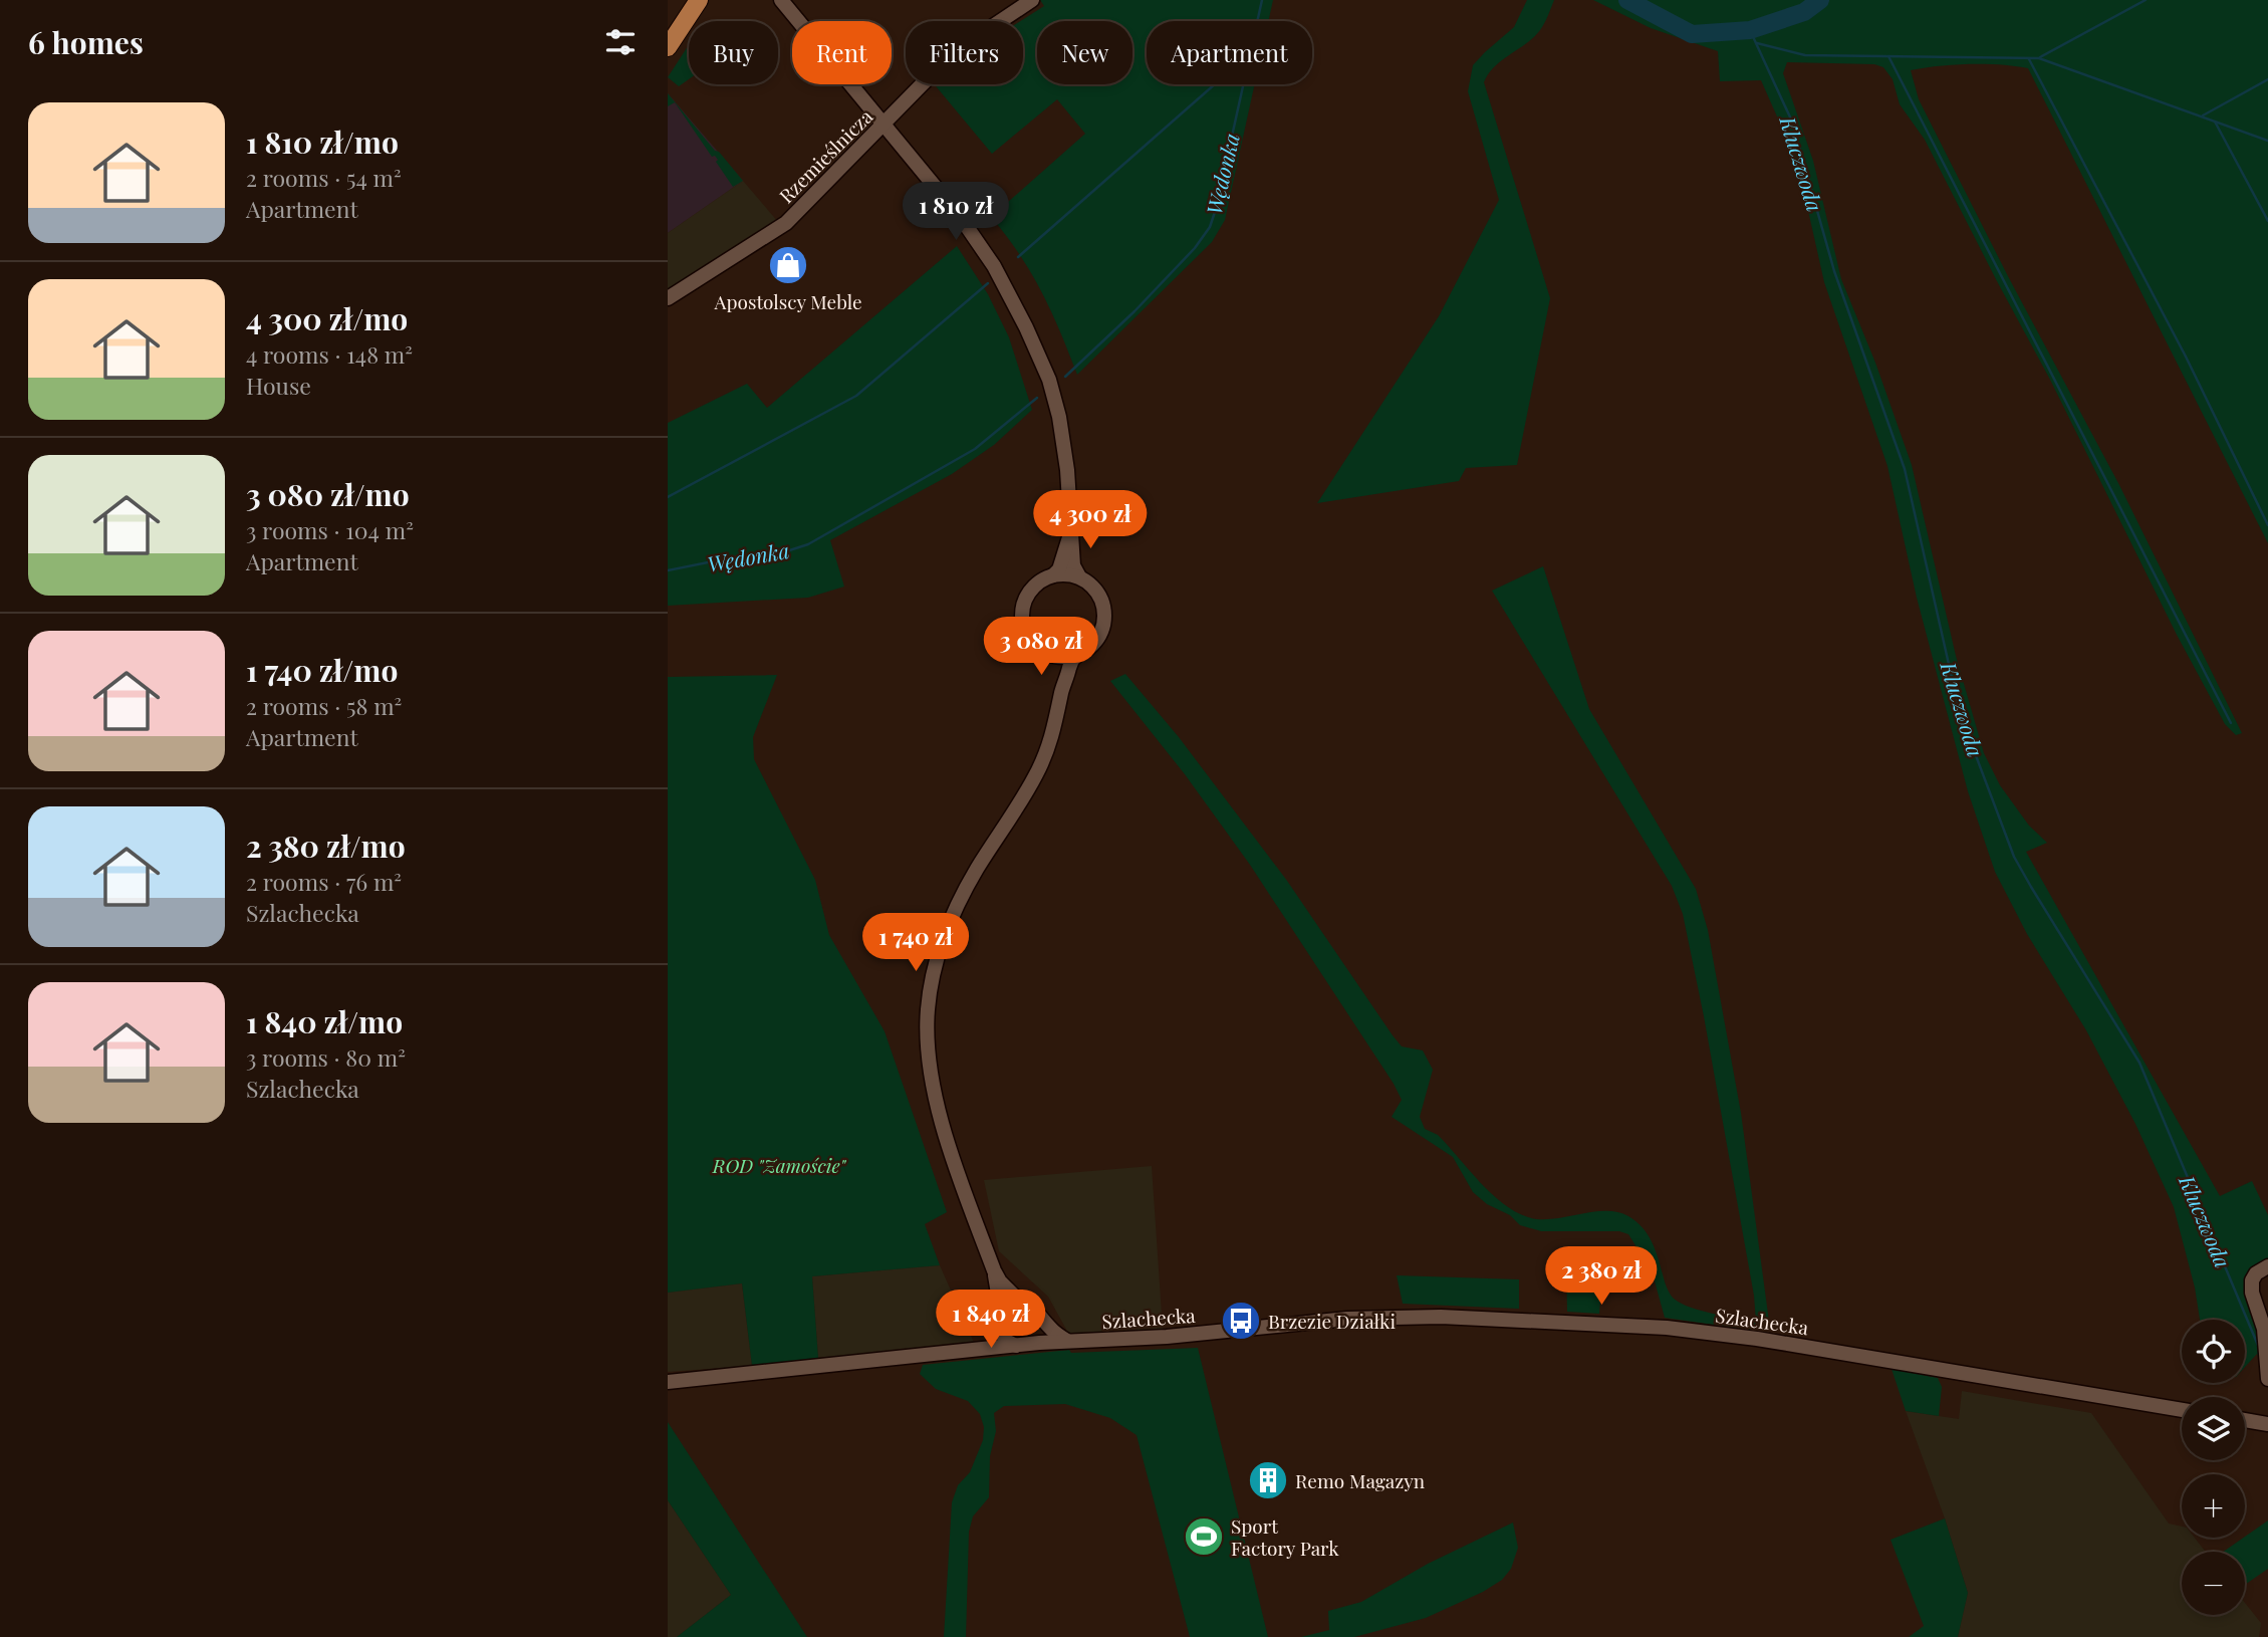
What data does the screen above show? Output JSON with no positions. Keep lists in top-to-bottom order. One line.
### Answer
{"streets":{"street":["Rzemieślnicza","Szlachecka"]},"water":["Kluczwoda","Wędonka"],"parks":["ROD \"Zamoście\""],"places":{"shop":["Apostolscy Meble"],"bus stop":["Brzezie Działki"],"building":["Remo Magazyn"],"sports":["Sport Factory Park"]},"page":{"heading":"6 homes","chip":["Buy","Rent","Filters","New","Apartment"],"list":[{"name":"1 810 zł/mo","note":"2 rooms · 54 m² · Apartment"},{"name":"4 300 zł/mo","note":"4 rooms · 148 m² · House"},{"name":"3 080 zł/mo","note":"3 rooms · 104 m² · Apartment"},{"name":"1 740 zł/mo","note":"2 rooms · 58 m² · Apartment"},{"name":"2 380 zł/mo","note":"2 rooms · 76 m² · Szlachecka"},{"name":"1 840 zł/mo","note":"3 rooms · 80 m² · Szlachecka"}],"price":["1 810 zł","4 300 zł","3 080 zł","1 740 zł","2 380 zł","1 840 zł"],"map_buttons":["+","−"]}}
